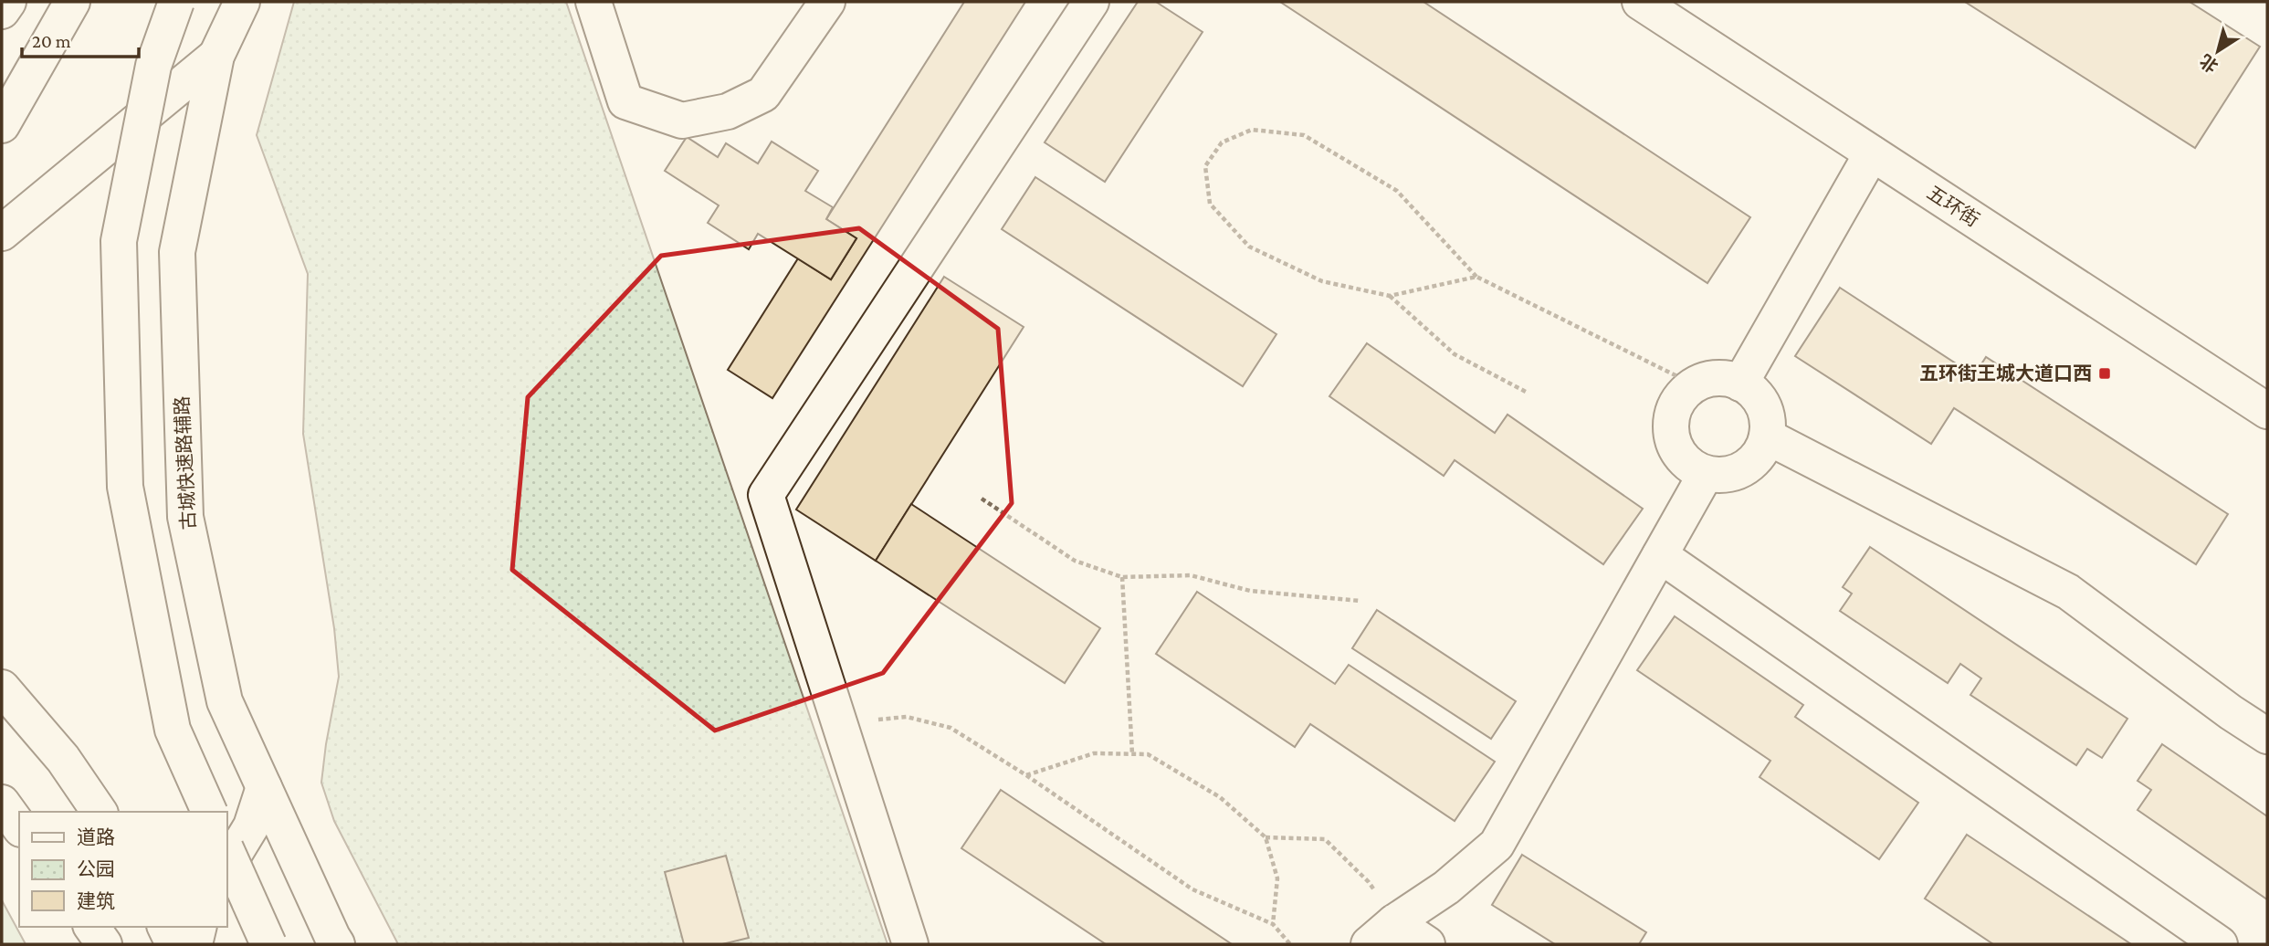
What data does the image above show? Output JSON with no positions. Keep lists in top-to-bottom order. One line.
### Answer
{"streets":{"main road":["五环街","古城快速路辅路"]},"places":{"transit":["五环街王城大道口西"]},"legend":["道路","公园","建筑"],"scale_bar":"20 m","north":"bottom left"}
